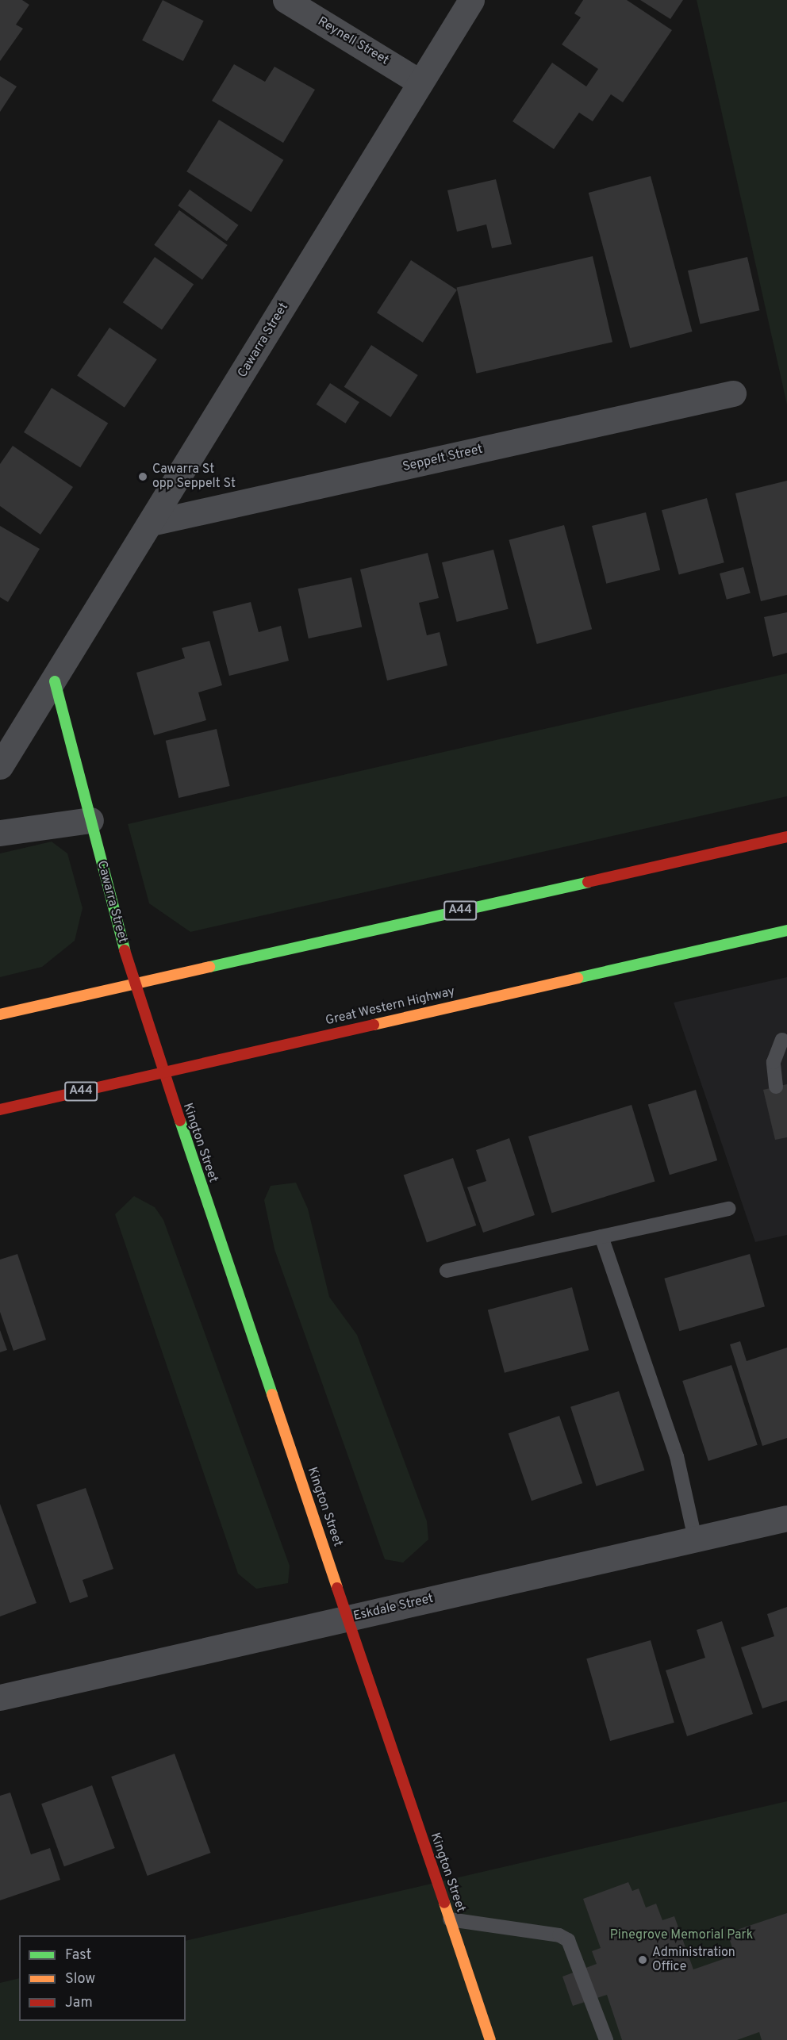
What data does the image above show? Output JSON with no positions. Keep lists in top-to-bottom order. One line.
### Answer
{"streets":{"main road":["Cawarra Street","A44","Great Western Highway","Kington Street"],"street":["Reynell Street","Seppelt Street","Eskdale Street"]},"crossings":[["Reynell Street","Cawarra Street"],["Cawarra Street","Seppelt Street"],["Cawarra Street","A44"],["Cawarra Street","Kington Street"],["A44","Kington Street"],["Great Western Highway","Kington Street"],["Kington Street","Eskdale Street"]],"parks":["Pinegrove Memorial Park"],"places":["Cawarra St opp Seppelt St","Administration Office"],"legend":["Fast","Slow","Jam"]}
